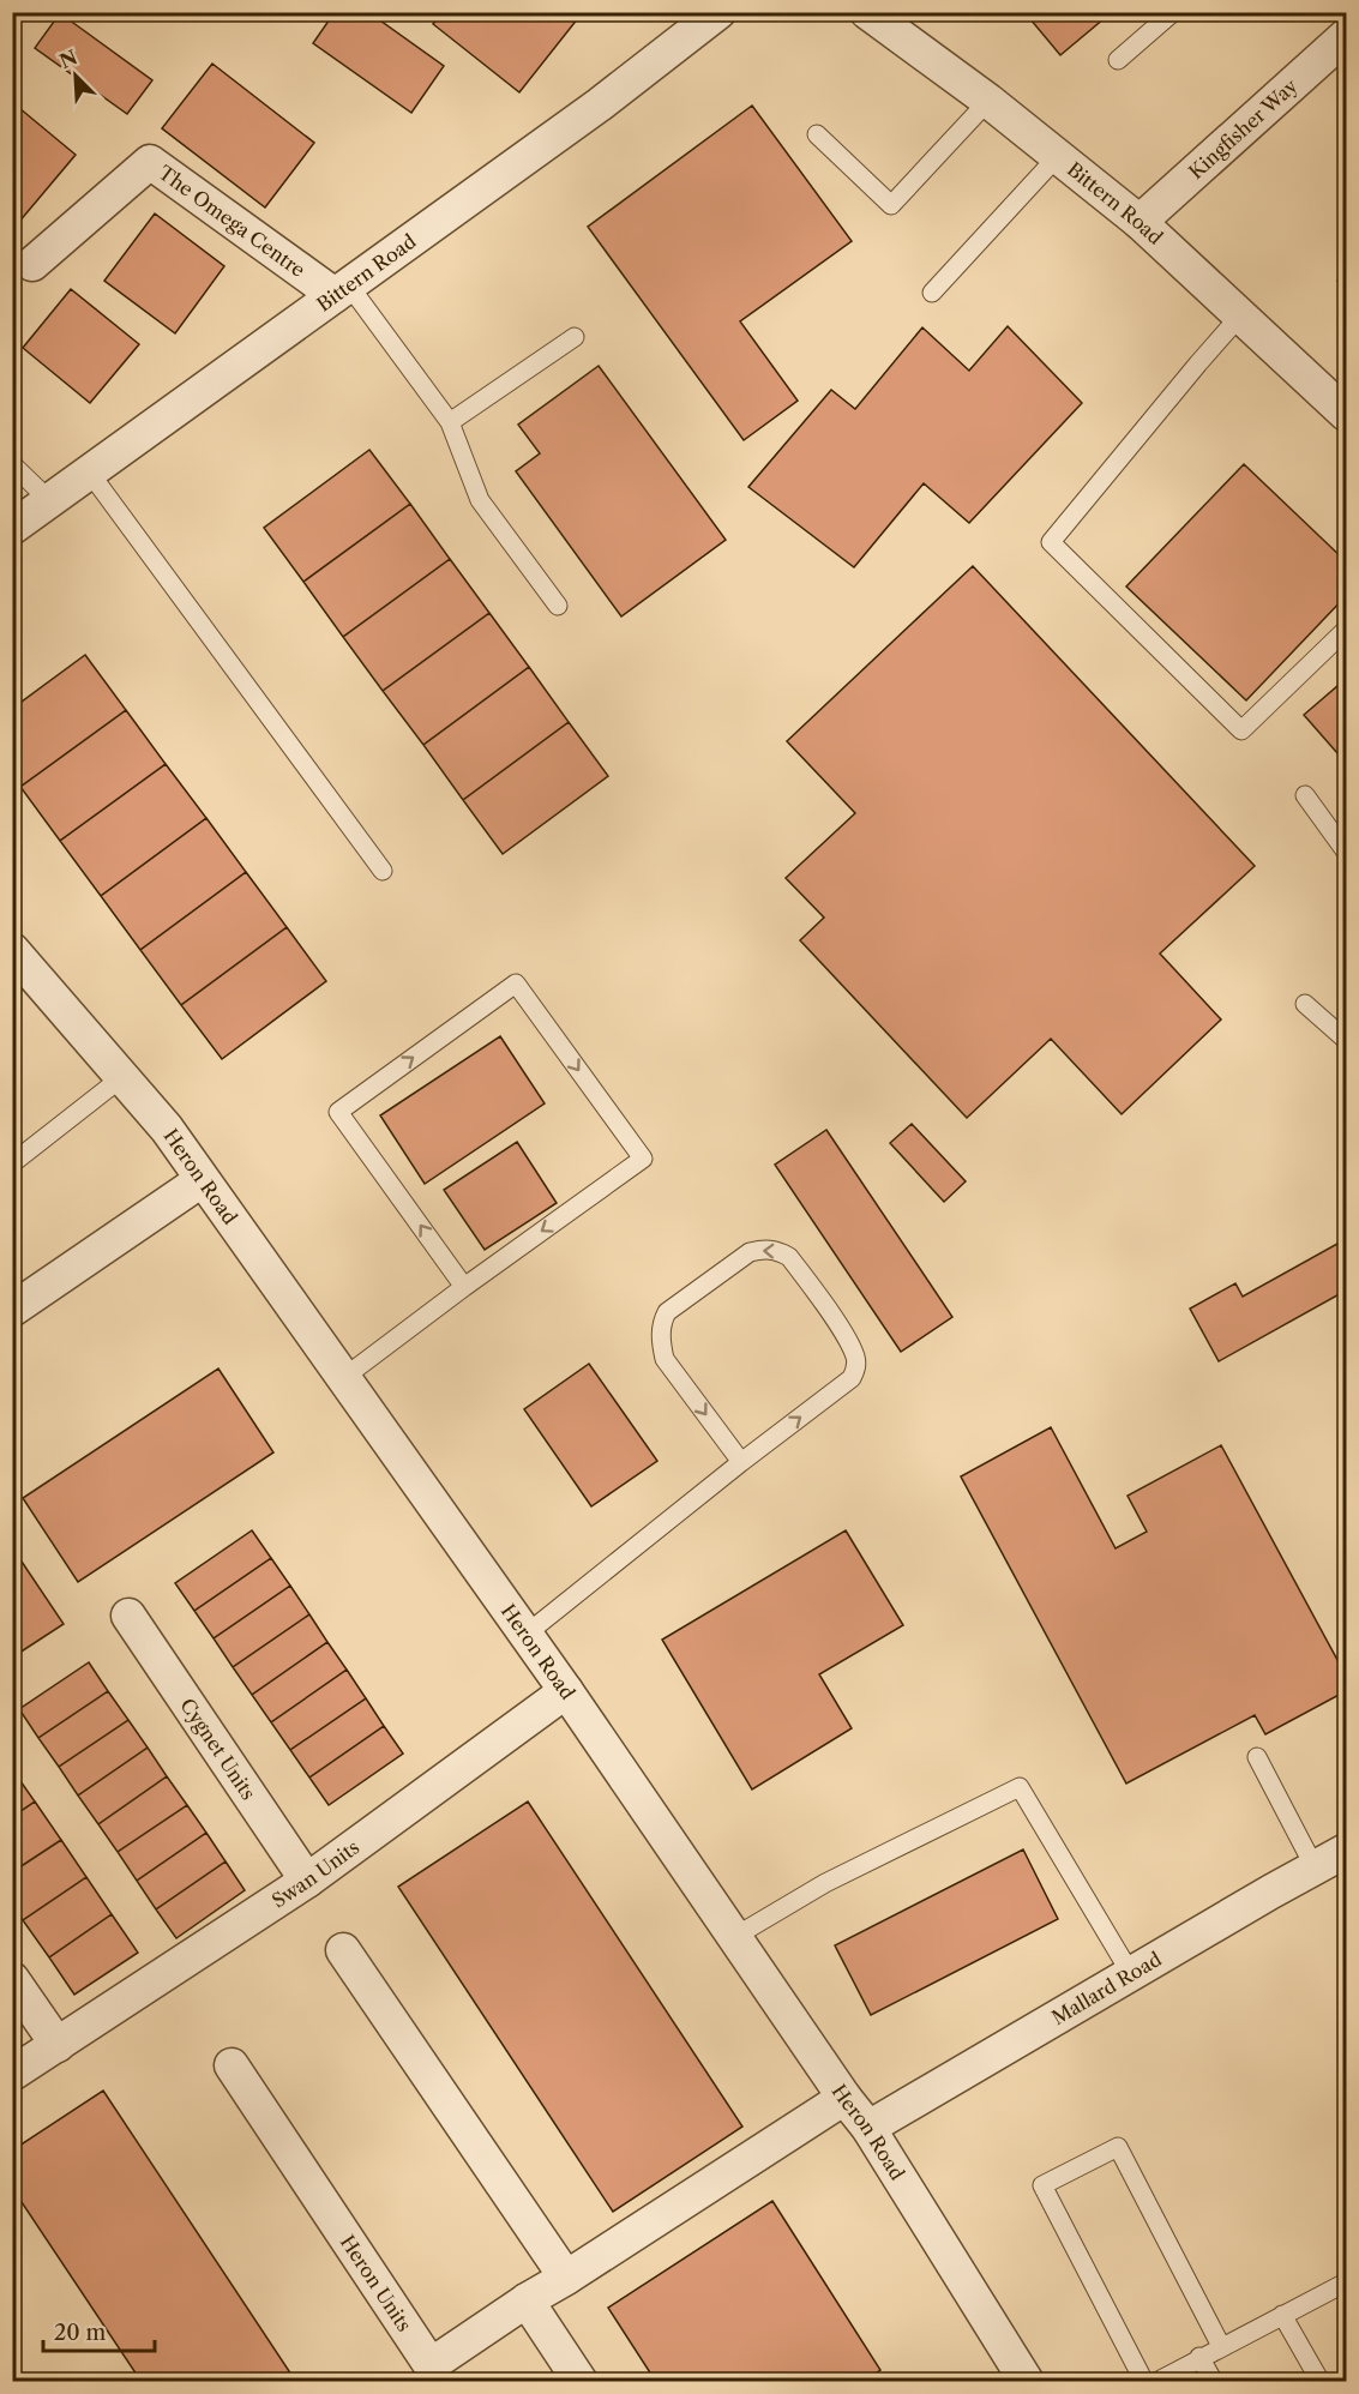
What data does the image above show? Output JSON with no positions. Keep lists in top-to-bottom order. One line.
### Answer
{"streets":{"street":["Kingfisher Way","Bittern Road","The Omega Centre","Heron Road","Cygnet Units","Swan Units","Mallard Road","Heron Units"]},"crossings":[["Kingfisher Way","Bittern Road"],["Bittern Road","The Omega Centre"],["Heron Road","Swan Units"],["Heron Road","Mallard Road"],["Heron Road","Heron Units"],["Cygnet Units","Swan Units"]],"scale_bar":"20 m","north":"top left"}
